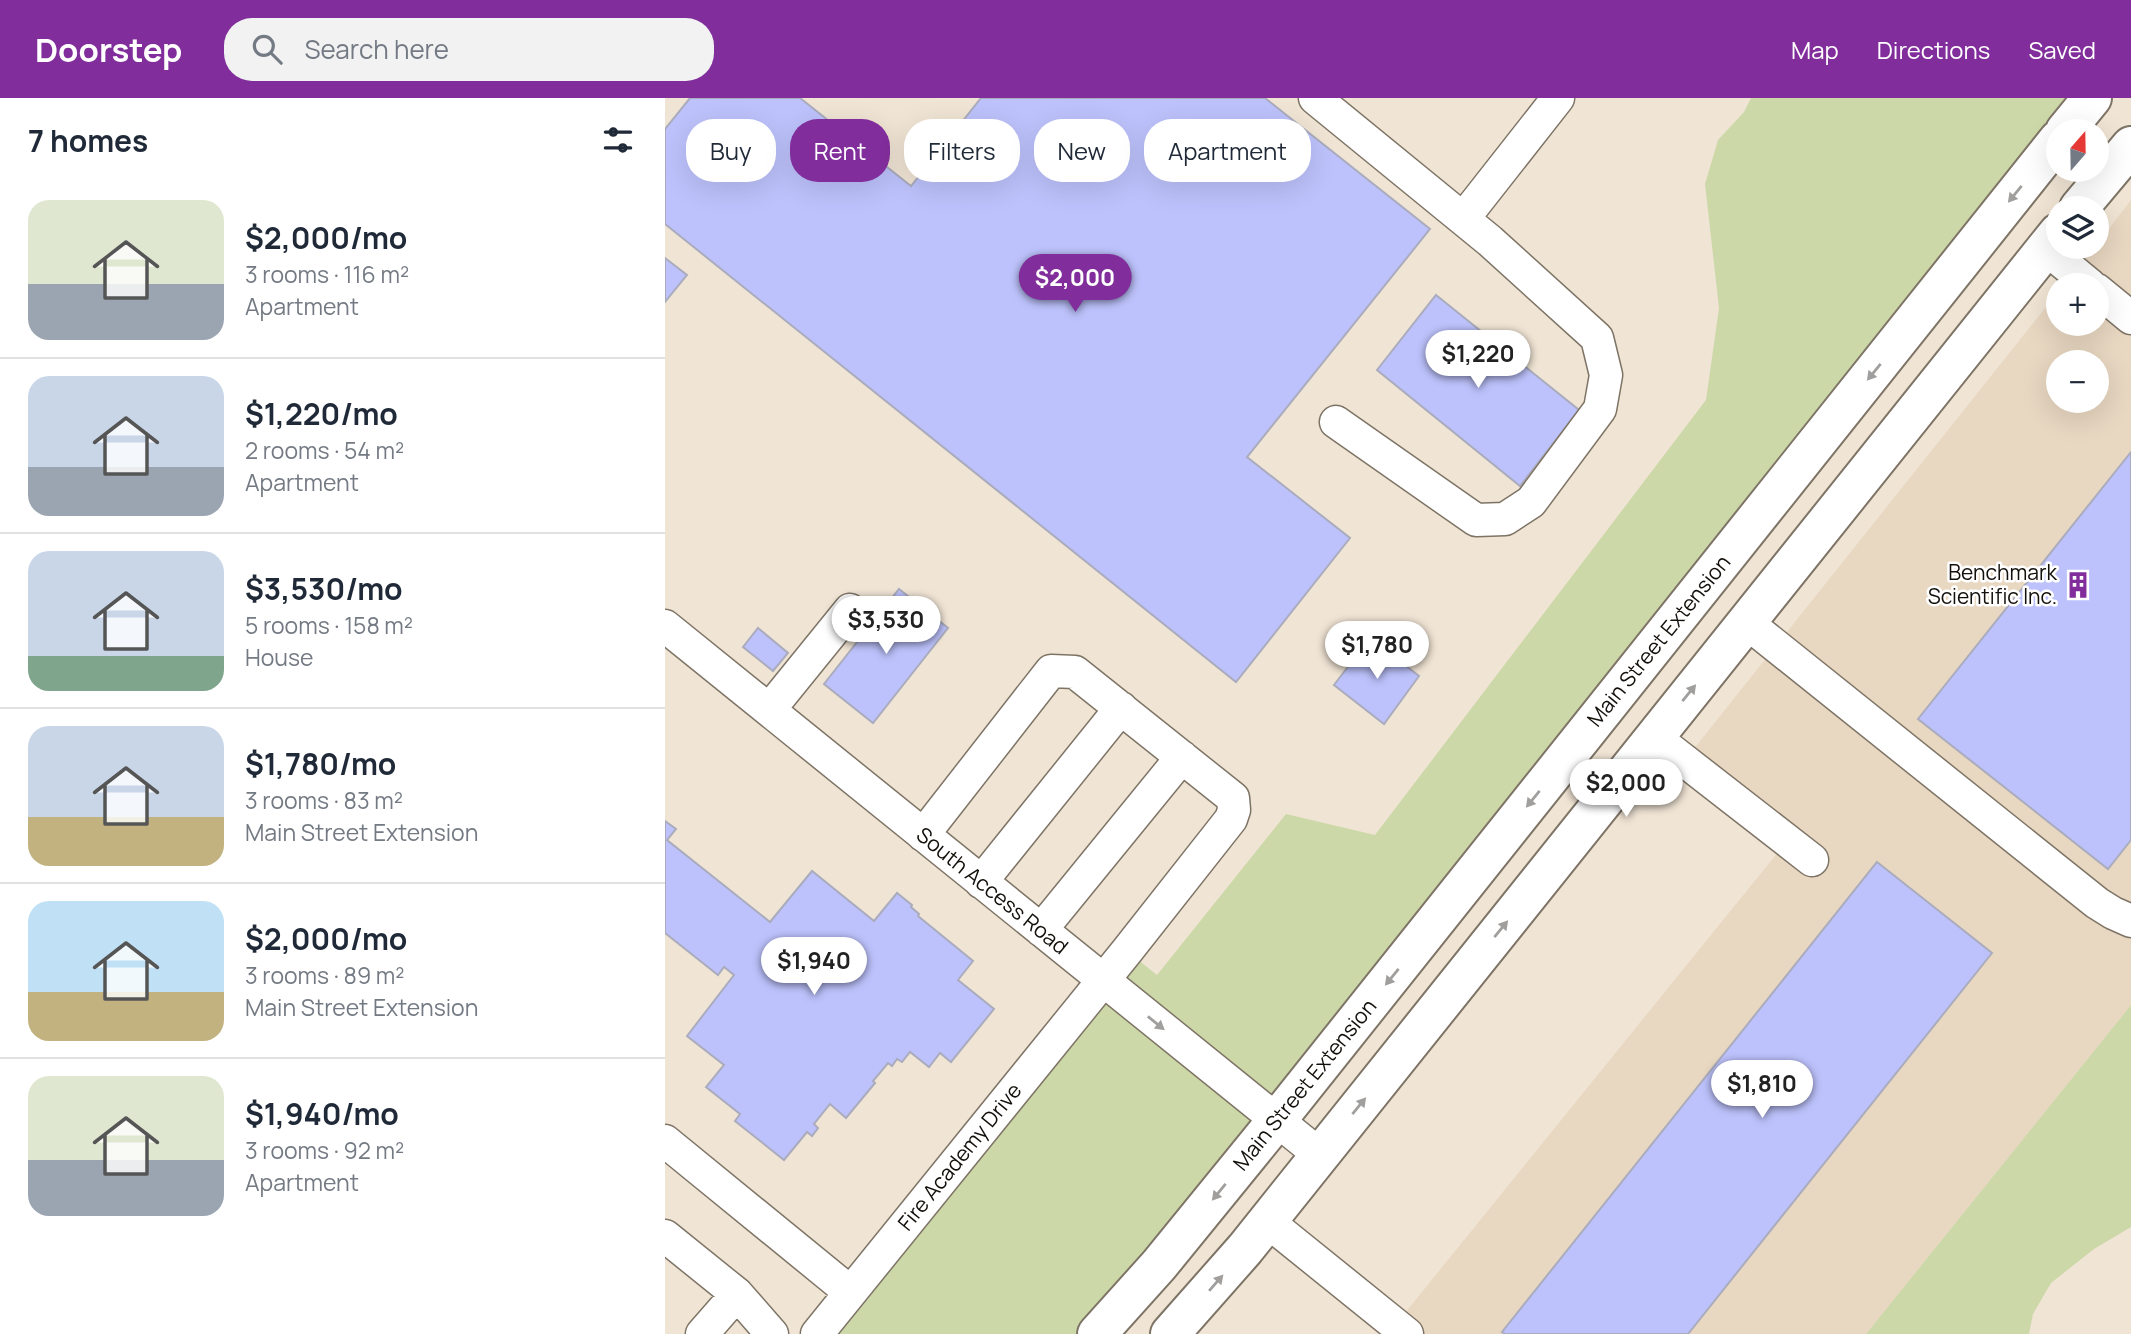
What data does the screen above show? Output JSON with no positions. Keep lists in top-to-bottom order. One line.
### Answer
{"streets":{"main road":["Main Street Extension"],"lane":["South Access Road","Fire Academy Drive"]},"crossings":[["Main Street Extension","South Access Road"],["South Access Road","Fire Academy Drive"]],"places":{"building":["Benchmark Scientific Inc."]},"north":"top","page":{"header":"Doorstep","search":"Search here","nav":["Map","Directions","Saved"],"heading":"7 homes","map_buttons":["+","−"],"chip":["Buy","Rent","Filters","New","Apartment"],"list":[{"name":"$2,000/mo","note":"3 rooms · 116 m² · Apartment"},{"name":"$1,220/mo","note":"2 rooms · 54 m² · Apartment"},{"name":"$3,530/mo","note":"5 rooms · 158 m² · House"},{"name":"$1,780/mo","note":"3 rooms · 83 m² · Main Street Extension"},{"name":"$2,000/mo","note":"3 rooms · 89 m² · Main Street Extension"},{"name":"$1,940/mo","note":"3 rooms · 92 m² · Apartment"}],"price":["$2,000","$1,220","$3,530","$1,780","$2,000","$1,940","$1,810"]}}
